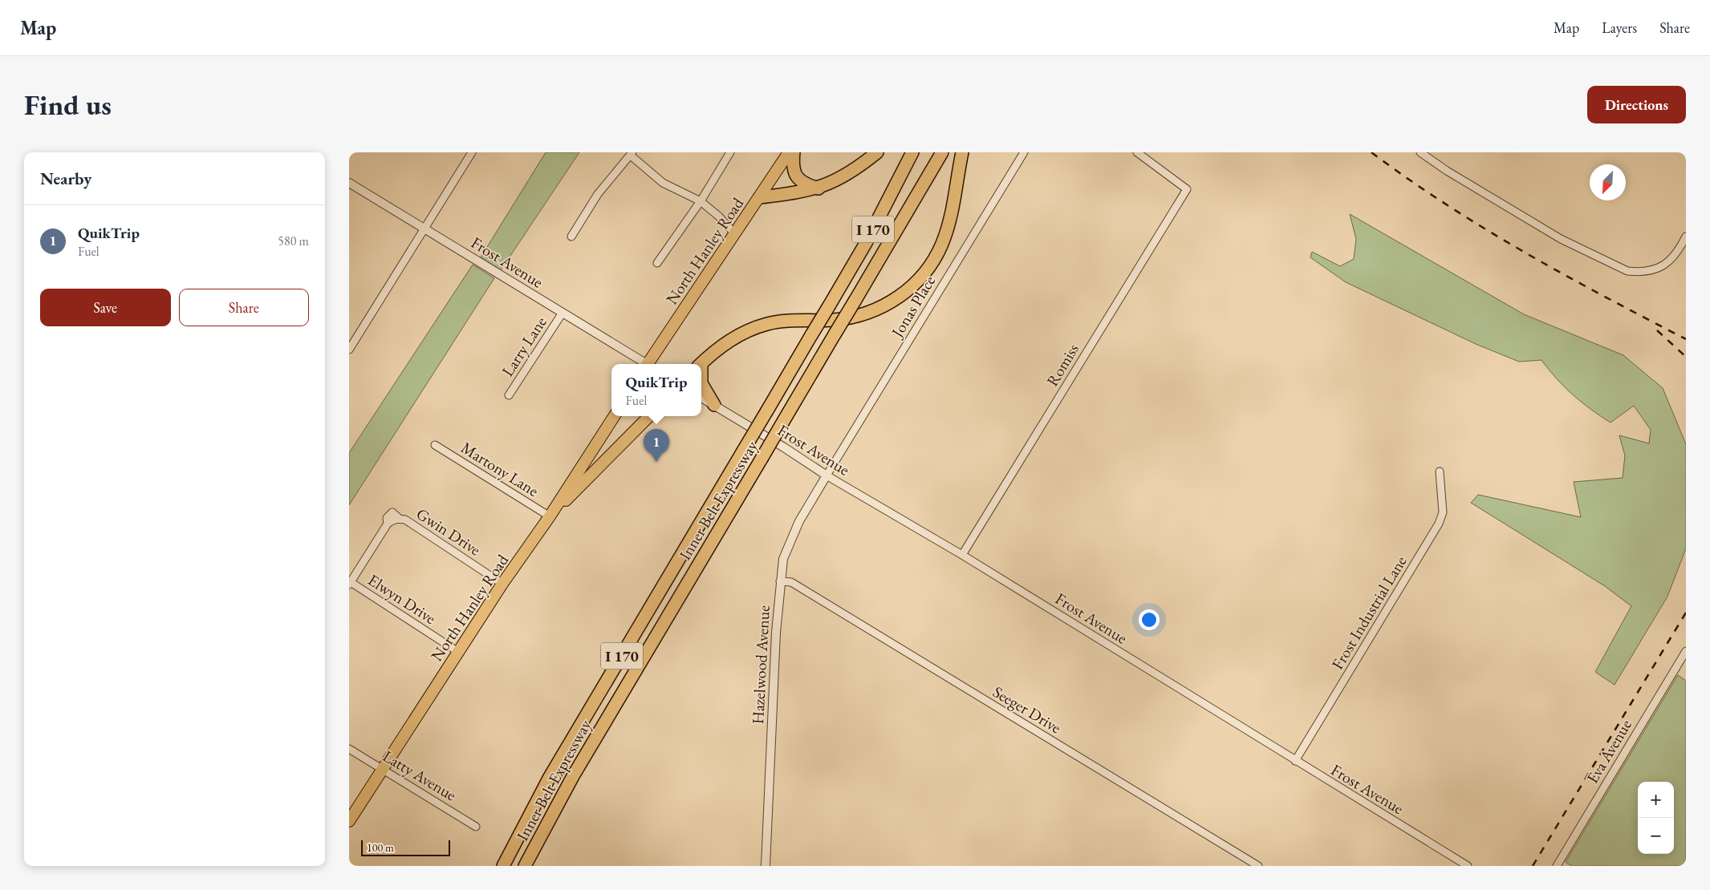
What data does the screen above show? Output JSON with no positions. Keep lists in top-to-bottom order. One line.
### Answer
{"streets":{"highway":["I 170","Inner Belt Expressway"],"main road":["North Hanley Road"],"street":["Frost Avenue","Jonas Place","Larry Lane","Romiss","Martony Lane","Gwin Drive","Elwyn Drive","Frost Industrial Lane","Hazelwood Avenue","Seeger Drive","Eva Avenue","Latty Avenue"]},"crossings":[["North Hanley Road","Martony Lane"],["North Hanley Road","Gwin Drive"],["North Hanley Road","Elwyn Drive"],["North Hanley Road","Latty Avenue"],["Frost Avenue","Jonas Place"],["Frost Avenue","Larry Lane"],["Frost Avenue","Romiss"],["Frost Avenue","Frost Industrial Lane"],["Frost Avenue","Hazelwood Avenue"],["Jonas Place","Hazelwood Avenue"],["Gwin Drive","Elwyn Drive"],["Hazelwood Avenue","Seeger Drive"]],"scale_bar":"100 m","north":"bottom left","page":{"header":"Map","nav":["Map","Layers","Share"],"buttons":["Directions",["Save","Share"]],"title":"Find us","heading":"Nearby","list":[{"mark":"1","name":"QuikTrip","note":"Fuel","value":"580 m"}],"popup":["QuikTrip","Fuel"],"pins":"1","map_buttons":["+","−"],"scale":"100 m"}}
